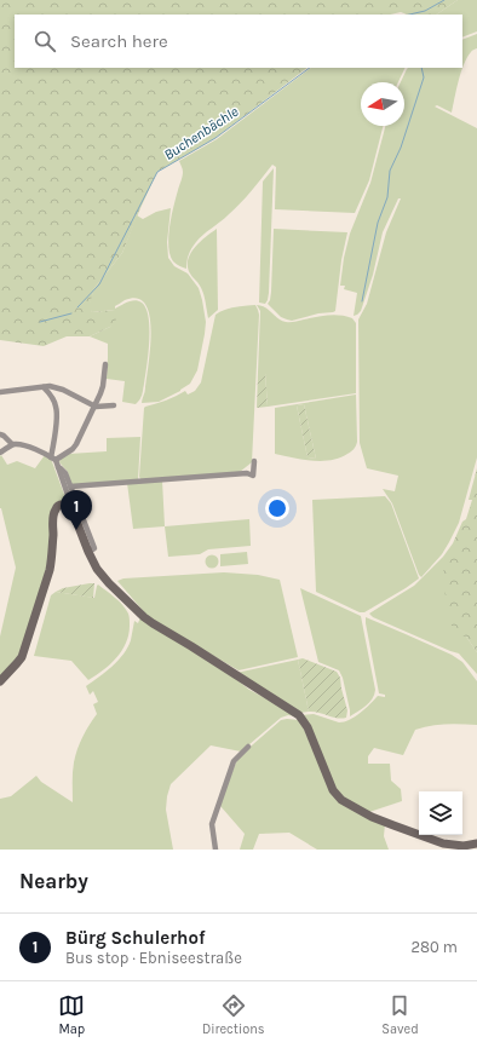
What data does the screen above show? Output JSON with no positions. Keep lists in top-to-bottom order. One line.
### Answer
{"water":["Buchenbächle"],"north":"left","page":{"search":"Search here","pins":"1","heading":"Nearby","list":[{"mark":"1","name":"Bürg Schulerhof","note":"Bus stop · Ebniseestraße","value":"280 m"}],"nav":["Map","Directions","Saved"]}}
